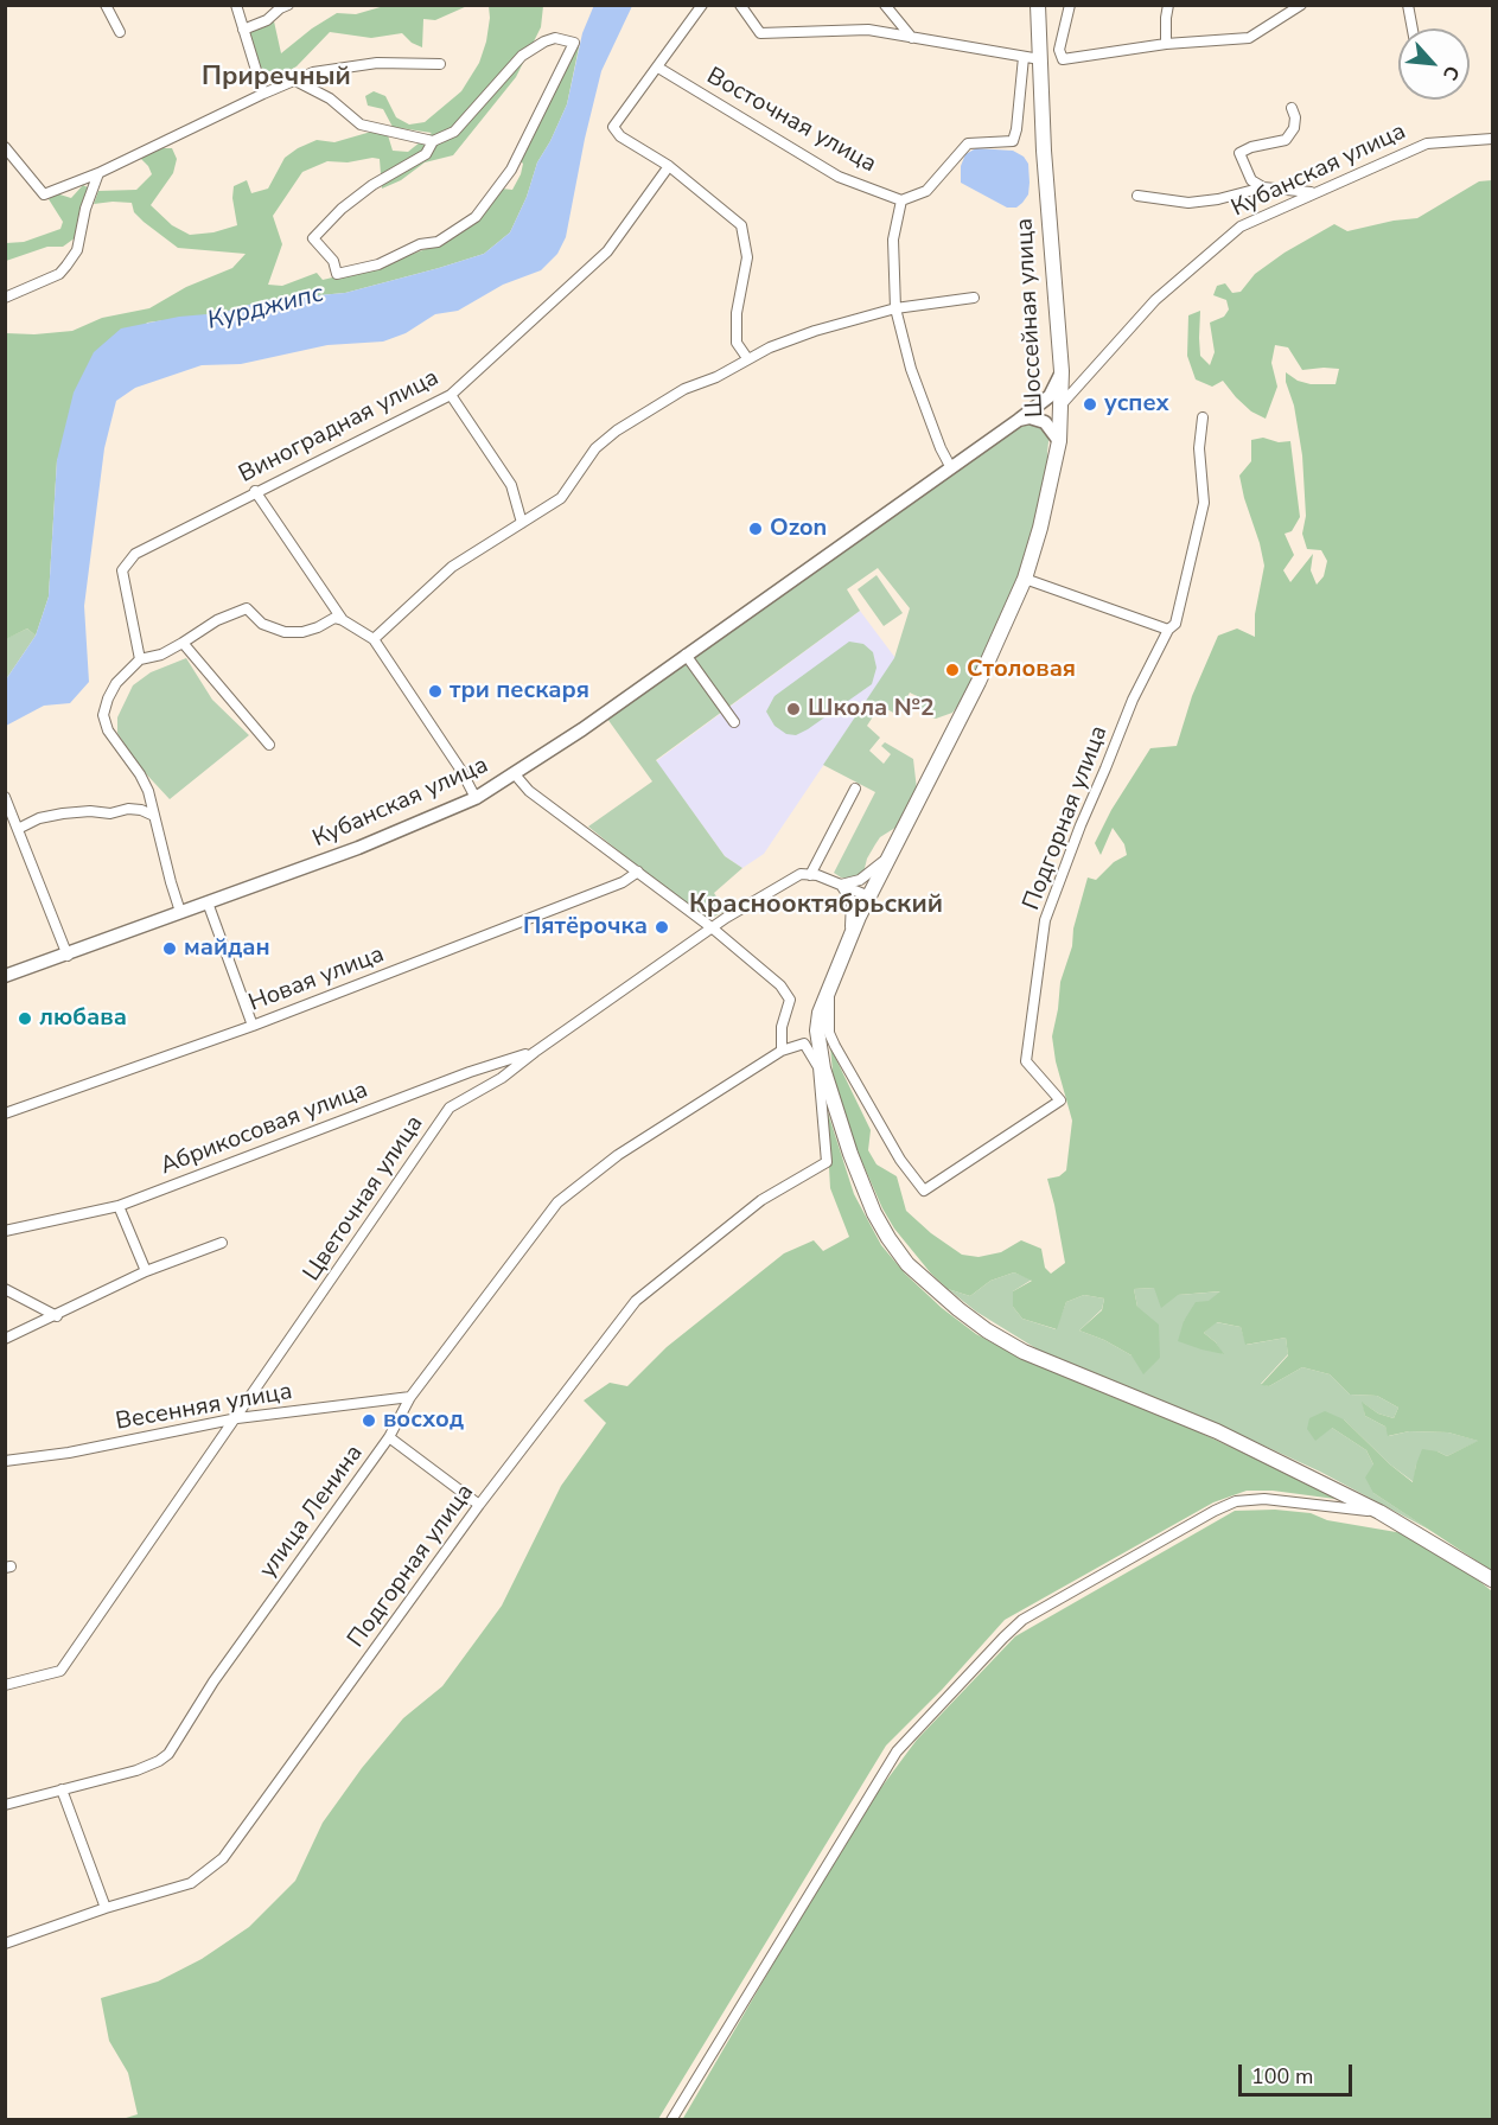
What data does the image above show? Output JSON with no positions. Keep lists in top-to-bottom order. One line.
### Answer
{"streets":{"main road":["Кубанская улица","Шоссейная улица"],"street":["Восточная улица","Виноградная улица","Подгорная улица","Новая улица","Абрикосовая улица","Цветочная улица","Весенняя улица","улица Ленина"]},"crossings":[["Кубанская улица","Шоссейная улица"],["Шоссейная улица","Подгорная улица"],["Подгорная улица","улица Ленина"],["Абрикосовая улица","Цветочная улица"],["Цветочная улица","Весенняя улица"],["Весенняя улица","улица Ленина"]],"districts":["Приречный","Краснооктябрьский"],"water":["Курджипс"],"places":["успех","Ozon","Столовая","три пескаря","Школа №2","Пятёрочка","майдан","любава","восход"],"scale_bar":"100 m","north":"bottom right"}
